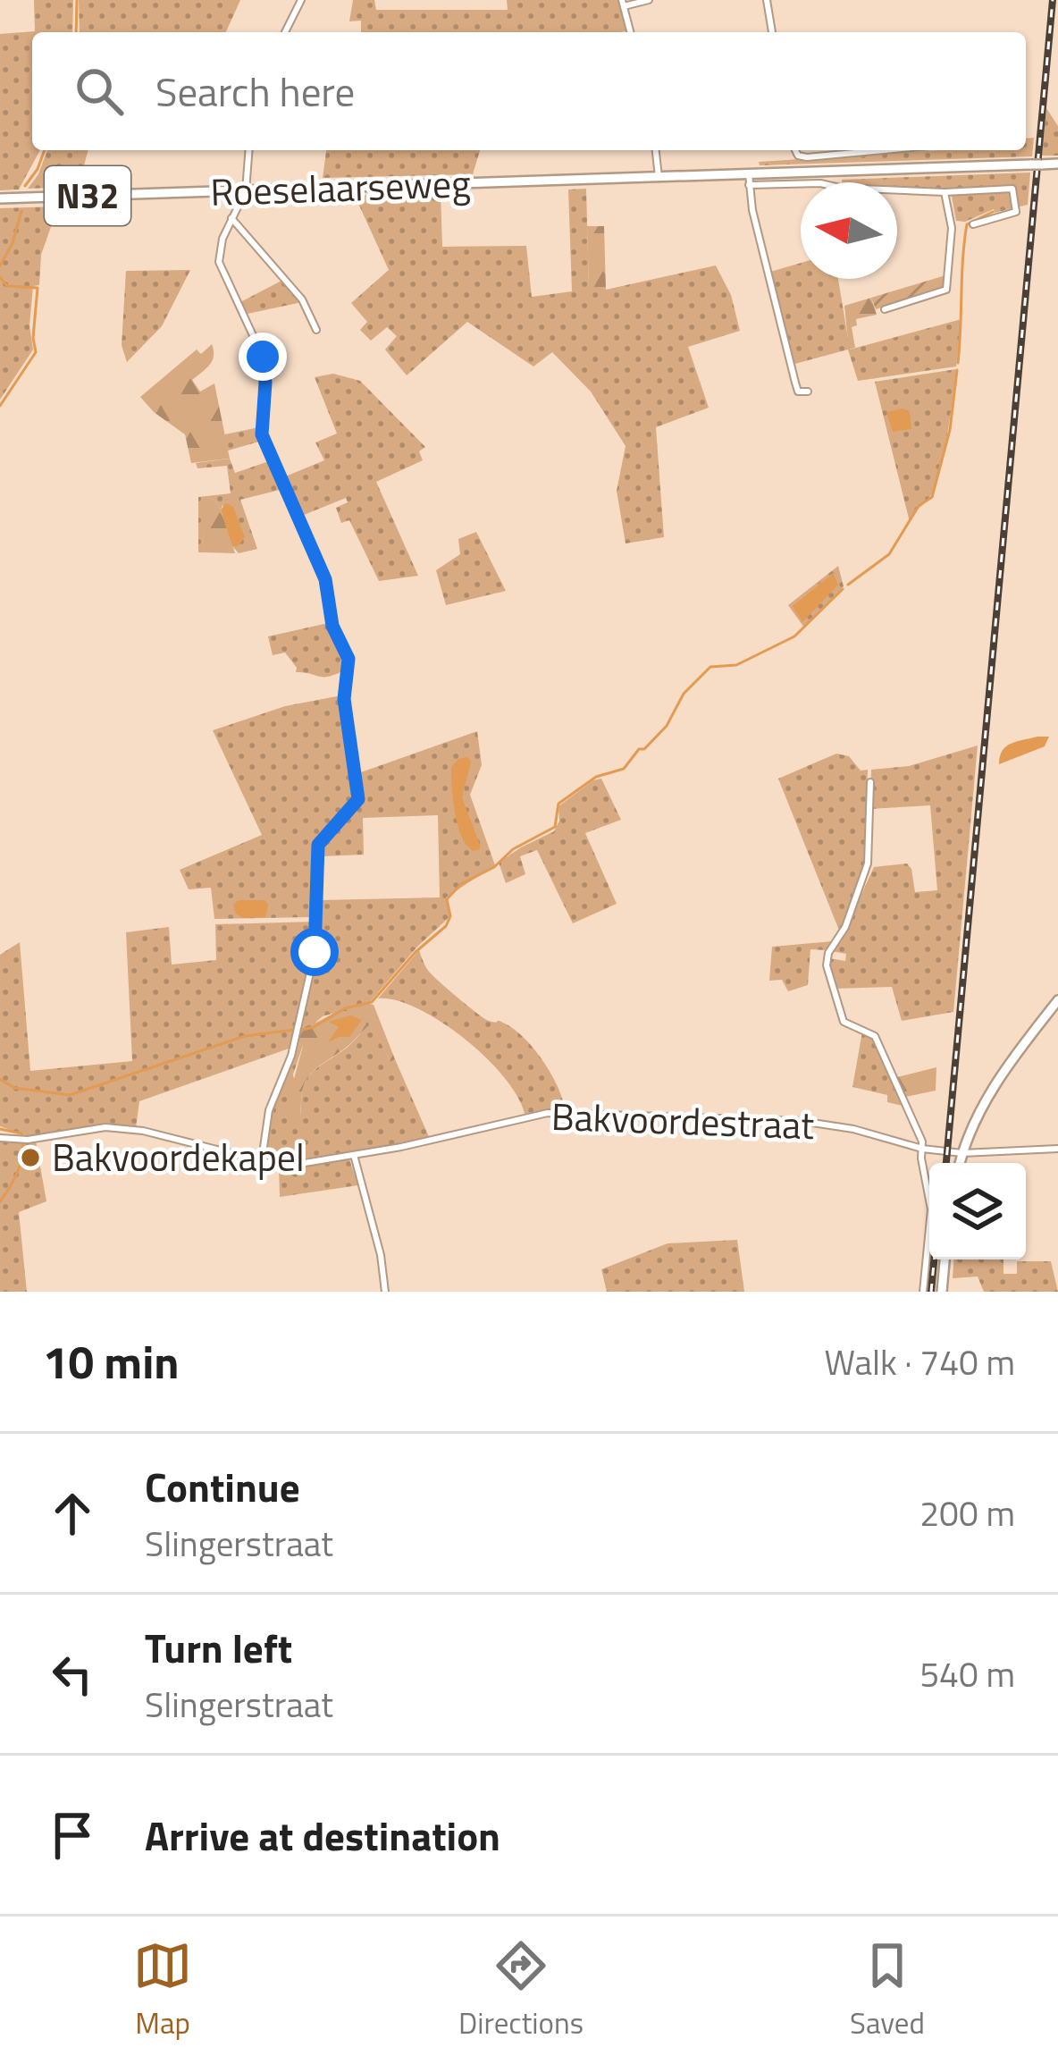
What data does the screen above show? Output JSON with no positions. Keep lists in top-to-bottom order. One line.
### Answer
{"streets":{"main road":["Roeselaarseweg","N32"],"street":["Bakvoordestraat"]},"crossings":[["Roeselaarseweg","N32"]],"places":["Bakvoordekapel"],"north":"left","page":{"search":"Search here","heading":["10 min","Walk · 740 m"],"list":[["Continue","Slingerstraat","200 m"],["Turn left","Slingerstraat","540 m"],"Arrive at destination"],"nav":["Map","Directions","Saved"]}}
